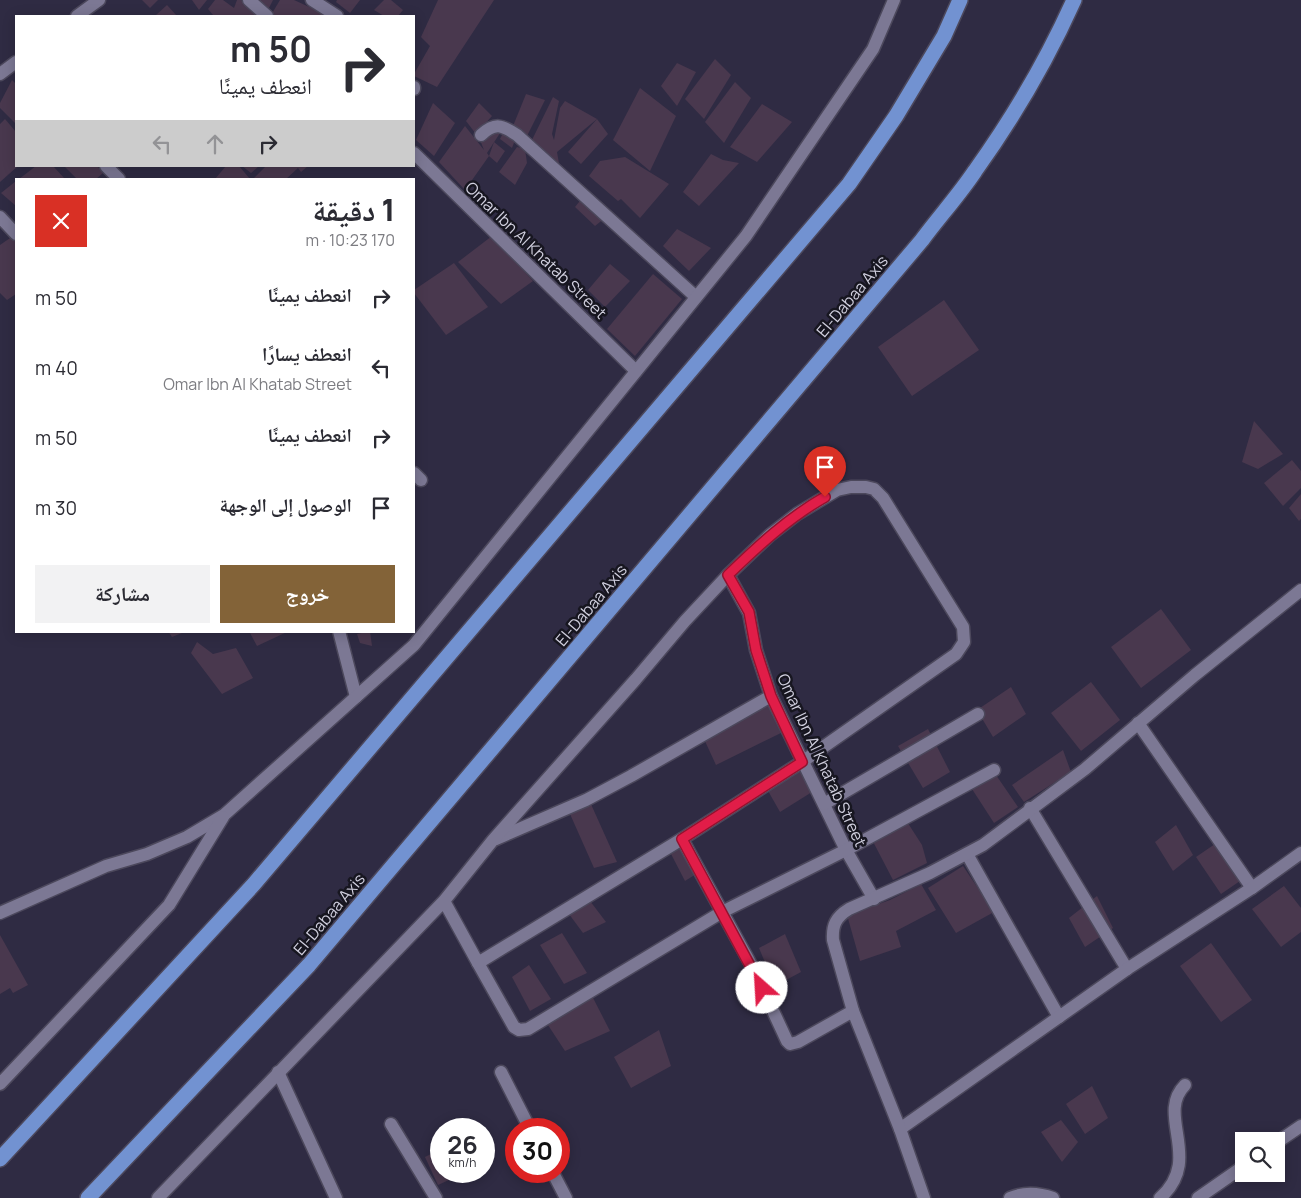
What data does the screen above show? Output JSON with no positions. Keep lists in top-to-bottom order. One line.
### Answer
{"streets":{"highway":["El-Dabaa Axis"],"street":["Omar Ibn Al Khatab Street"]},"page":{"turn":["50 m","انعطف يمينًا"],"heading":["1 دقيقة","170 m · 10:23"],"list":[{"name":"انعطف يمينًا","value":"50 m"},{"name":"انعطف يسارًا","note":"Omar Ibn Al Khatab Street","value":"40 m"},{"name":"انعطف يمينًا","value":"50 m"},{"name":"الوصول إلى الوجهة","value":"30 m"}],"buttons":["خروج","مشاركة"],"speed":"26 km/h","limit":"30"}}
